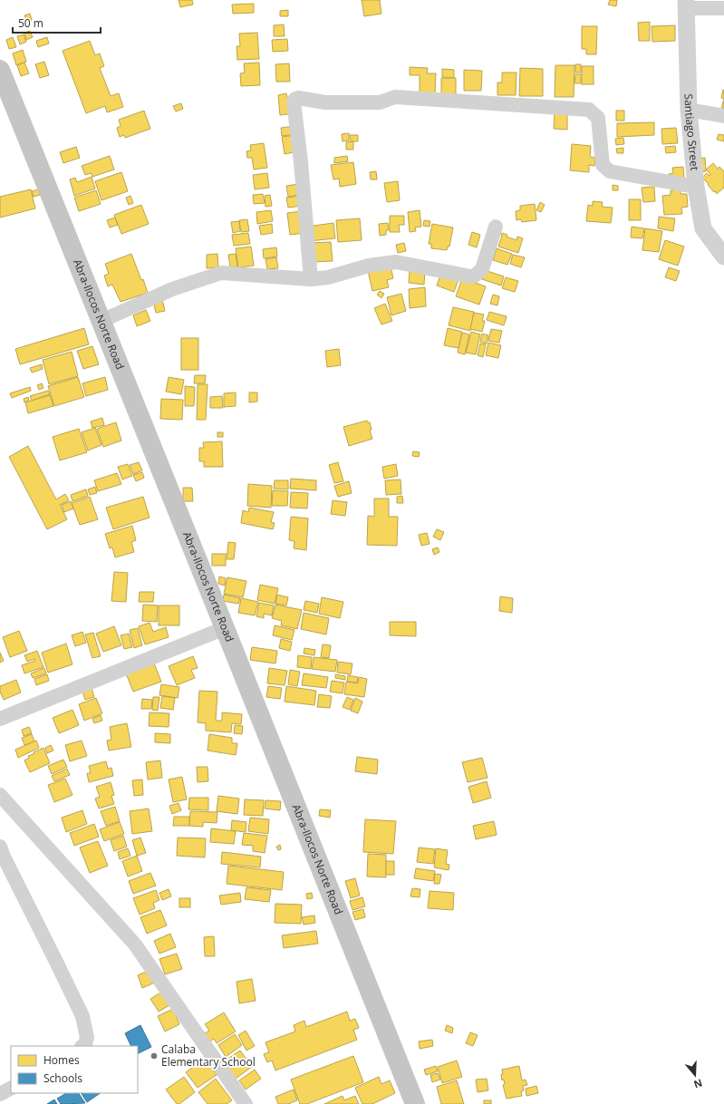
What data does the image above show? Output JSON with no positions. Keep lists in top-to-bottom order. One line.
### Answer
{"streets":{"main road":["Abra-Ilocos Norte Road"],"street":["Santiago Street"]},"places":["Calaba Elementary School"],"legend":["Homes","Schools"],"scale_bar":"50 m","north":"bottom"}
